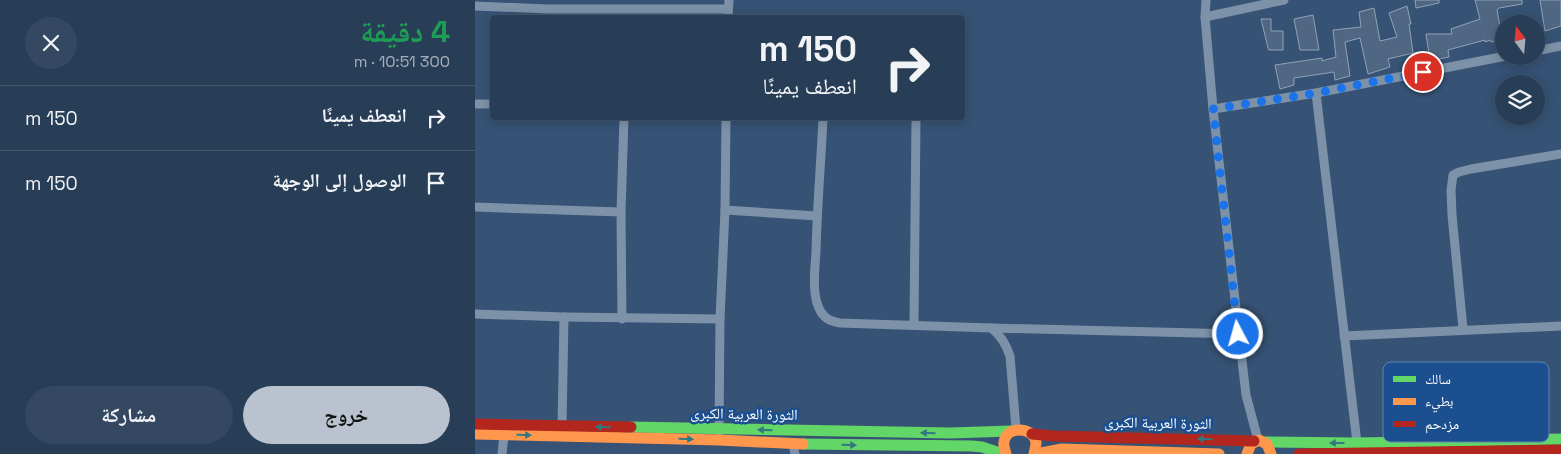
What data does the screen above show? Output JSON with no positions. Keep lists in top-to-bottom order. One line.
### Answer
{"streets":{"street":["الثورة العربية الكبرى"]},"legend":["سالك","بطيء","مزدحم"],"north":"top","page":{"heading":["4 دقيقة","300 m · 10:51"],"turn":["150 m","انعطف يمينًا"],"list":[{"name":"انعطف يمينًا","value":"150 m"},{"name":"الوصول إلى الوجهة","value":"150 m"}],"buttons":["خروج","مشاركة"]}}
